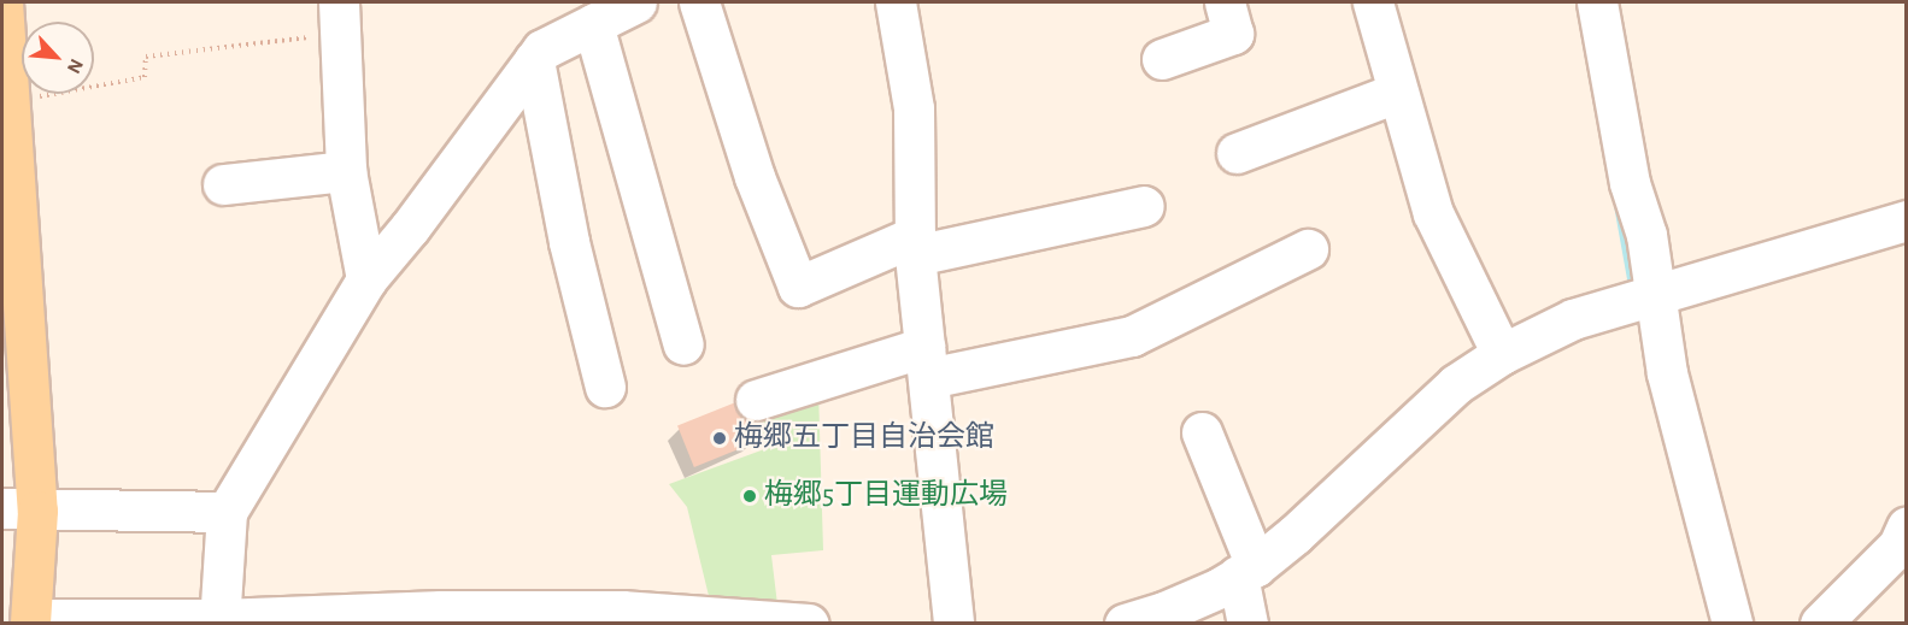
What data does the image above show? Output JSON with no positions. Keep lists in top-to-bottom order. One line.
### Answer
{"places":["梅郷五丁目自治会館","梅郷5丁目運動広場"],"north":"bottom right"}
